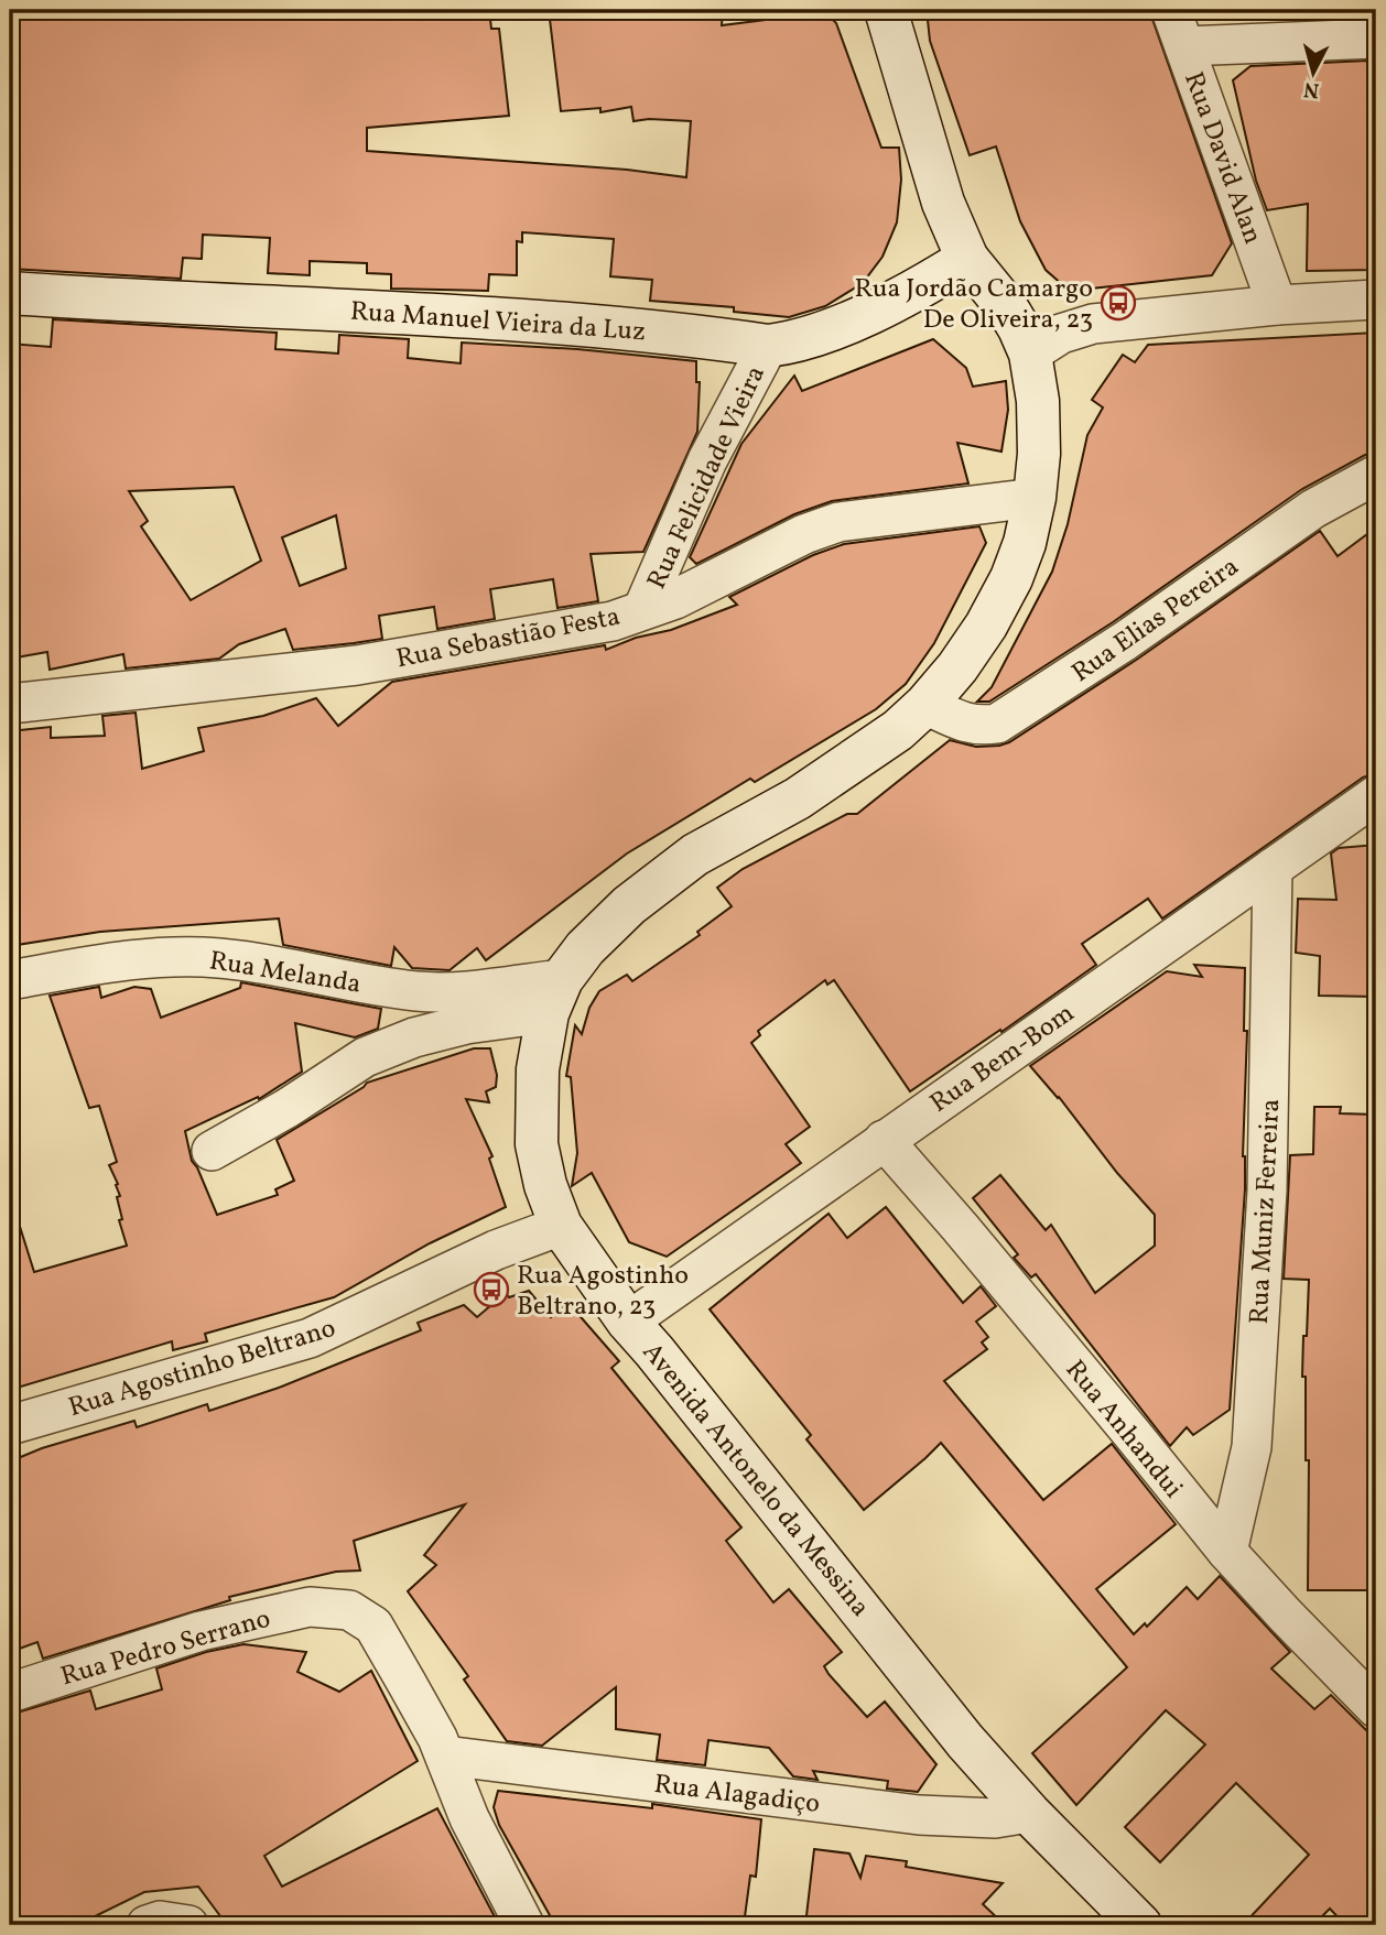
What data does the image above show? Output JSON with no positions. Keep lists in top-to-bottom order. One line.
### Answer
{"streets":{"street":["Rua David Alan","Rua Manuel Vieira da Luz","Rua Felicidade Vieira","Rua Elias Pereira","Rua Sebastião Festa","Rua Melanda","Rua Bem-Bom","Rua Muniz Ferreira","Rua Agostinho Beltrano","Rua Anhandui","Avenida Antonelo da Messina","Rua Pedro Serrano","Rua Alagadiço"]},"crossings":[["Rua Manuel Vieira da Luz","Rua Felicidade Vieira"],["Rua Manuel Vieira da Luz","Avenida Antonelo da Messina"],["Rua Felicidade Vieira","Rua Sebastião Festa"],["Rua Elias Pereira","Avenida Antonelo da Messina"],["Rua Sebastião Festa","Avenida Antonelo da Messina"],["Rua Melanda","Avenida Antonelo da Messina"],["Rua Bem-Bom","Rua Muniz Ferreira"],["Rua Bem-Bom","Rua Anhandui"],["Rua Bem-Bom","Avenida Antonelo da Messina"],["Rua Muniz Ferreira","Rua Anhandui"],["Rua Agostinho Beltrano","Avenida Antonelo da Messina"],["Avenida Antonelo da Messina","Rua Alagadiço"],["Rua Pedro Serrano","Rua Alagadiço"]],"places":{"bus stop":["Rua Jordão Camargo De Oliveira, 23","Rua Agostinho Beltrano, 23"]},"north":"bottom"}
